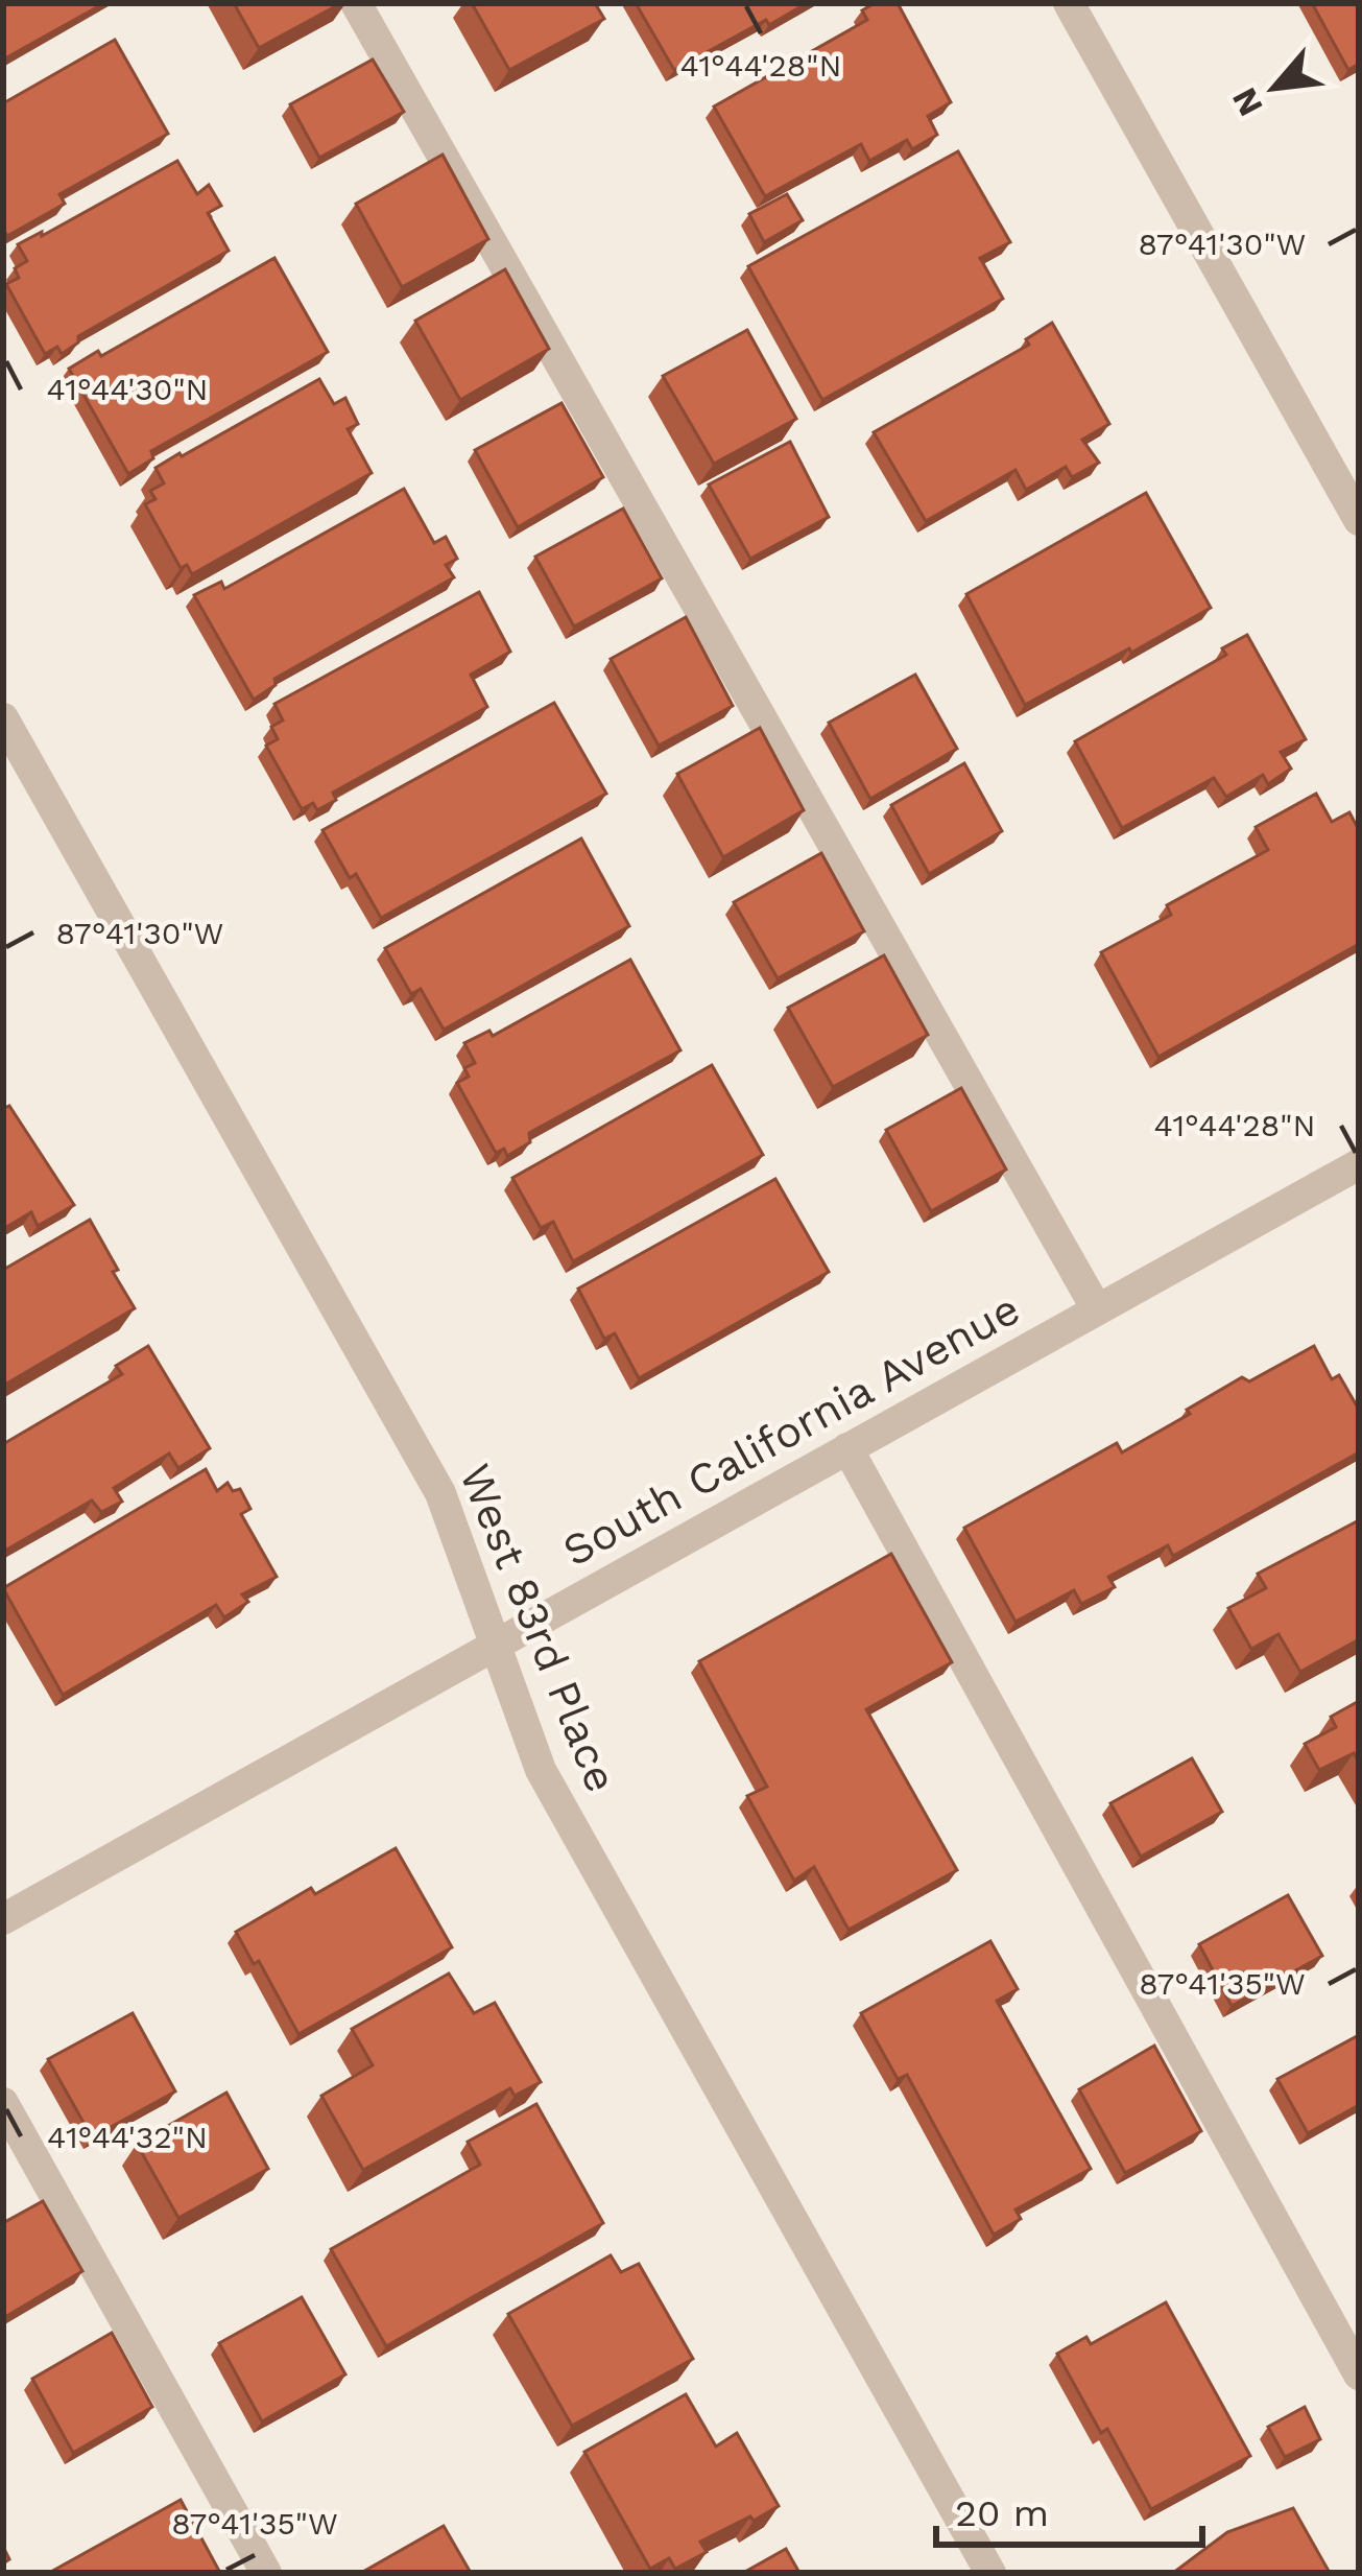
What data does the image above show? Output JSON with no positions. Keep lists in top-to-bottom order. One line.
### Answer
{"streets":{"street":["South California Avenue","West 83rd Place"]},"crossings":[["South California Avenue","West 83rd Place"]],"scale_bar":"20 m","north":"bottom left","coordinates":["41°44'28\"N","87°41'30\"W","41°44'30\"N","87°41'35\"W","41°44'32\"N"]}
